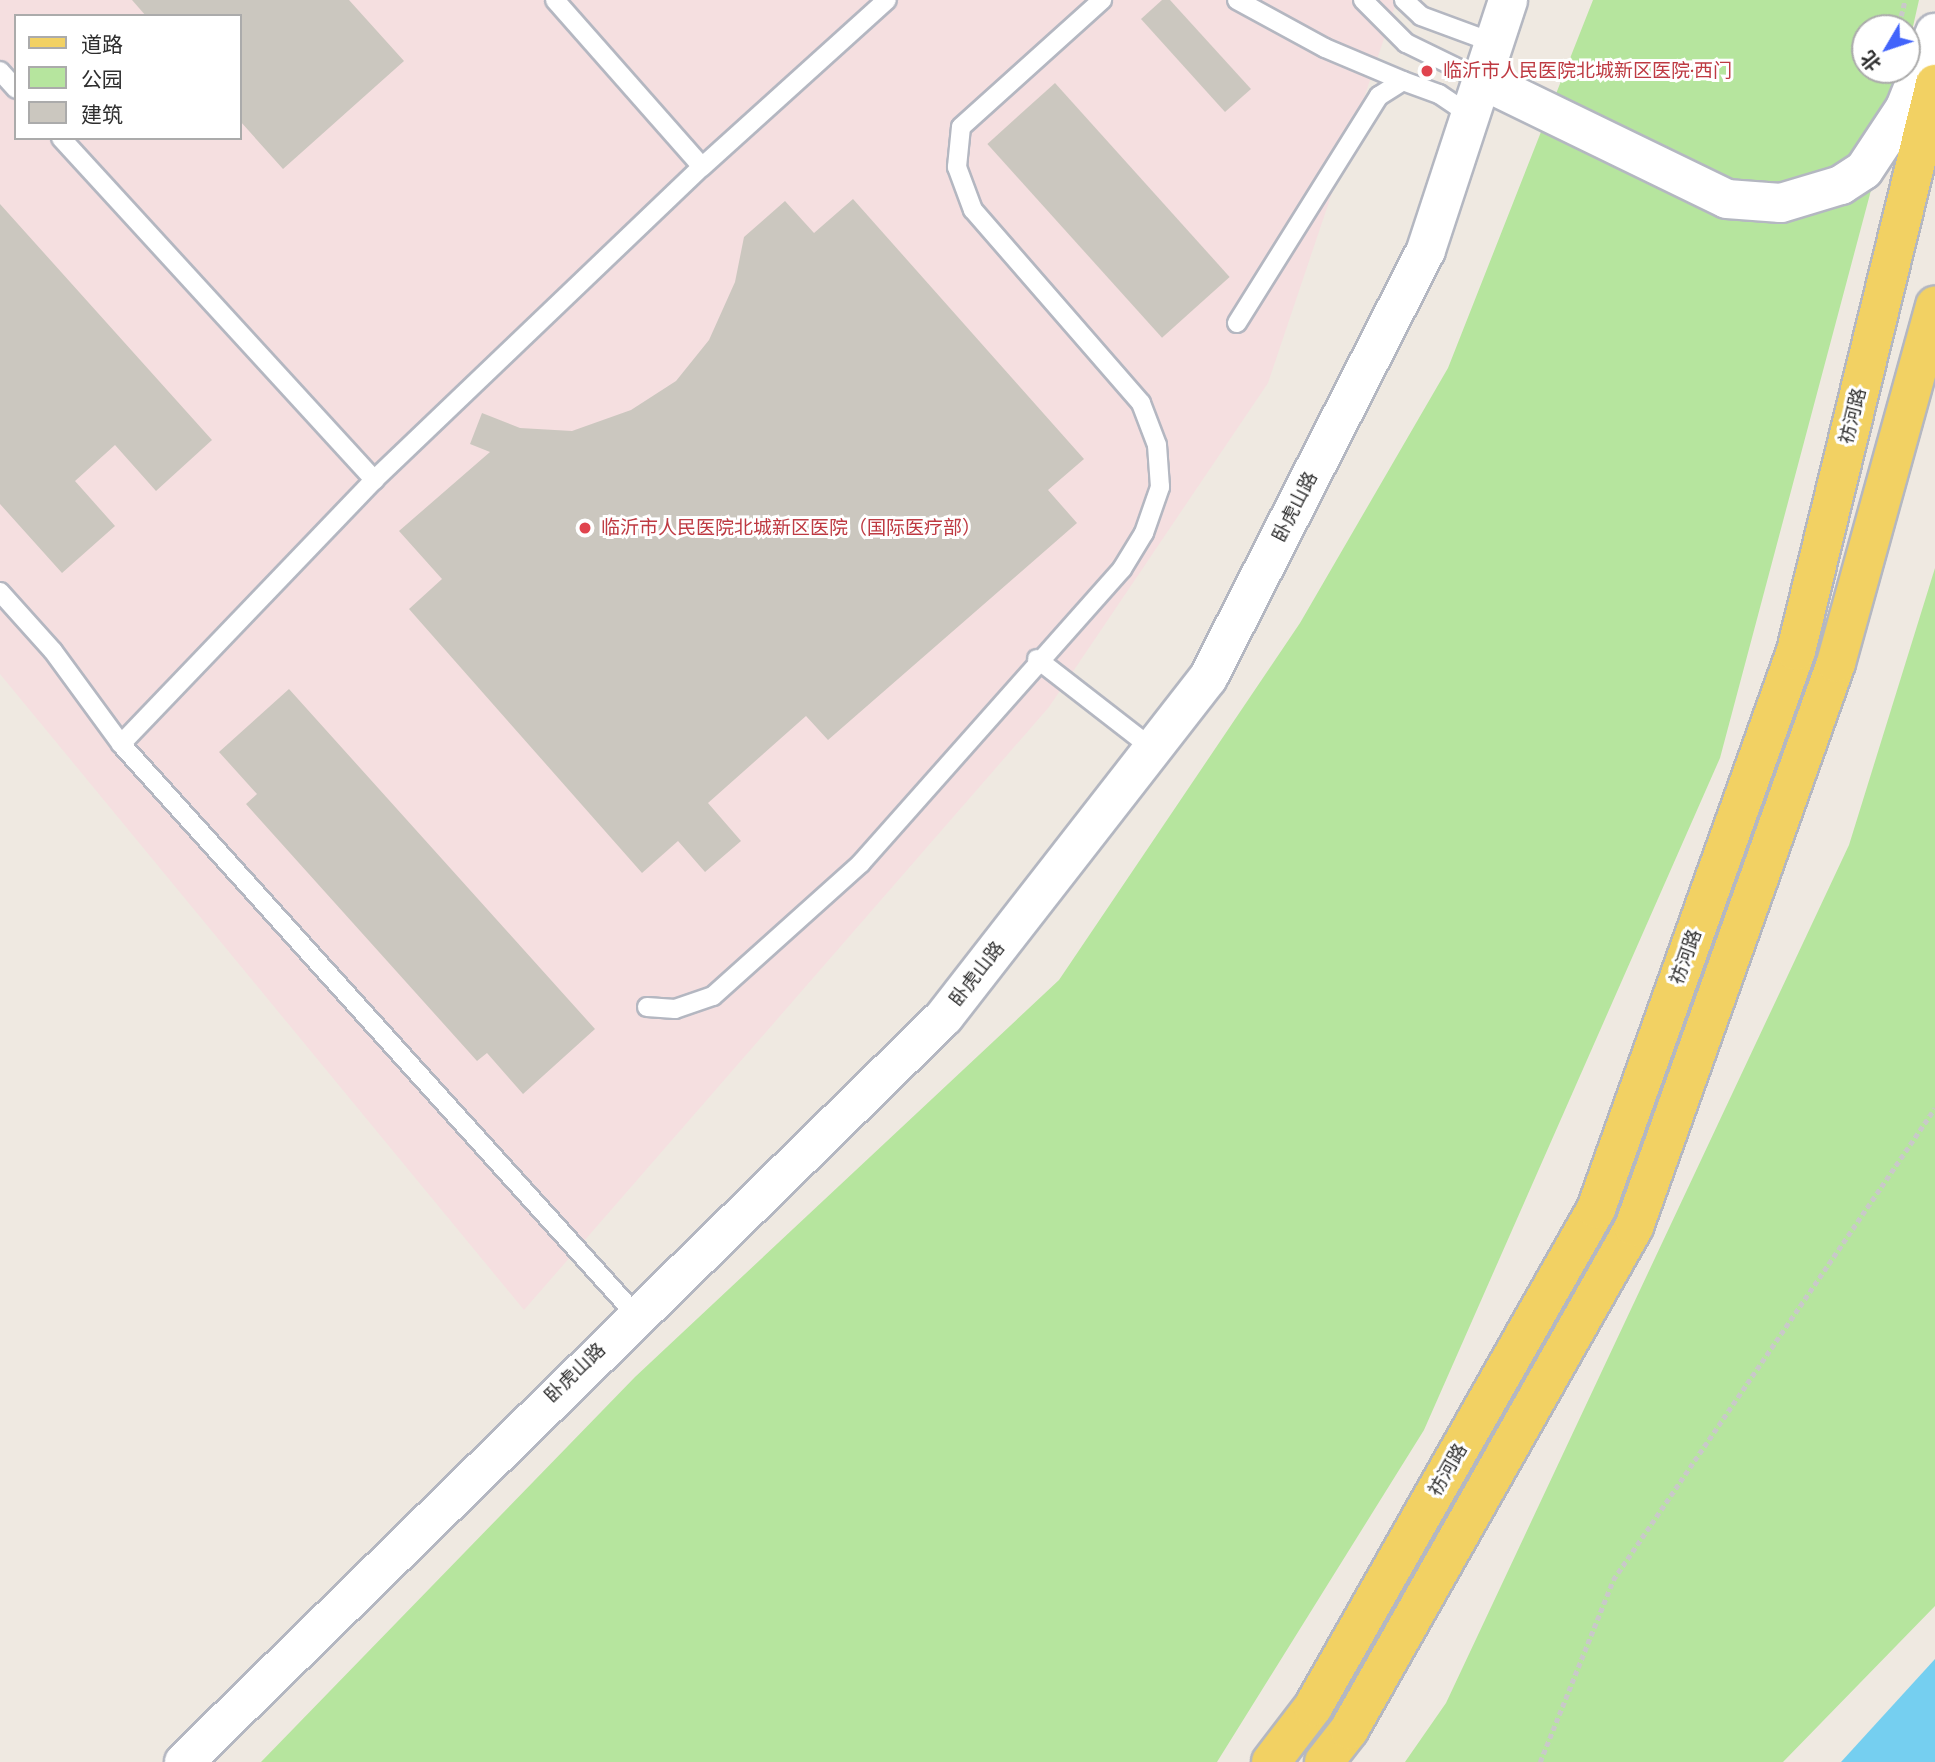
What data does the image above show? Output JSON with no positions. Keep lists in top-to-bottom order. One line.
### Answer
{"streets":{"main road":["祊河路"],"street":["卧虎山路"]},"places":["临沂市人民医院北城新区医院·西门","临沂市人民医院北城新区医院（国际医疗部）"],"legend":["道路","公园","建筑"],"north":"bottom left"}
